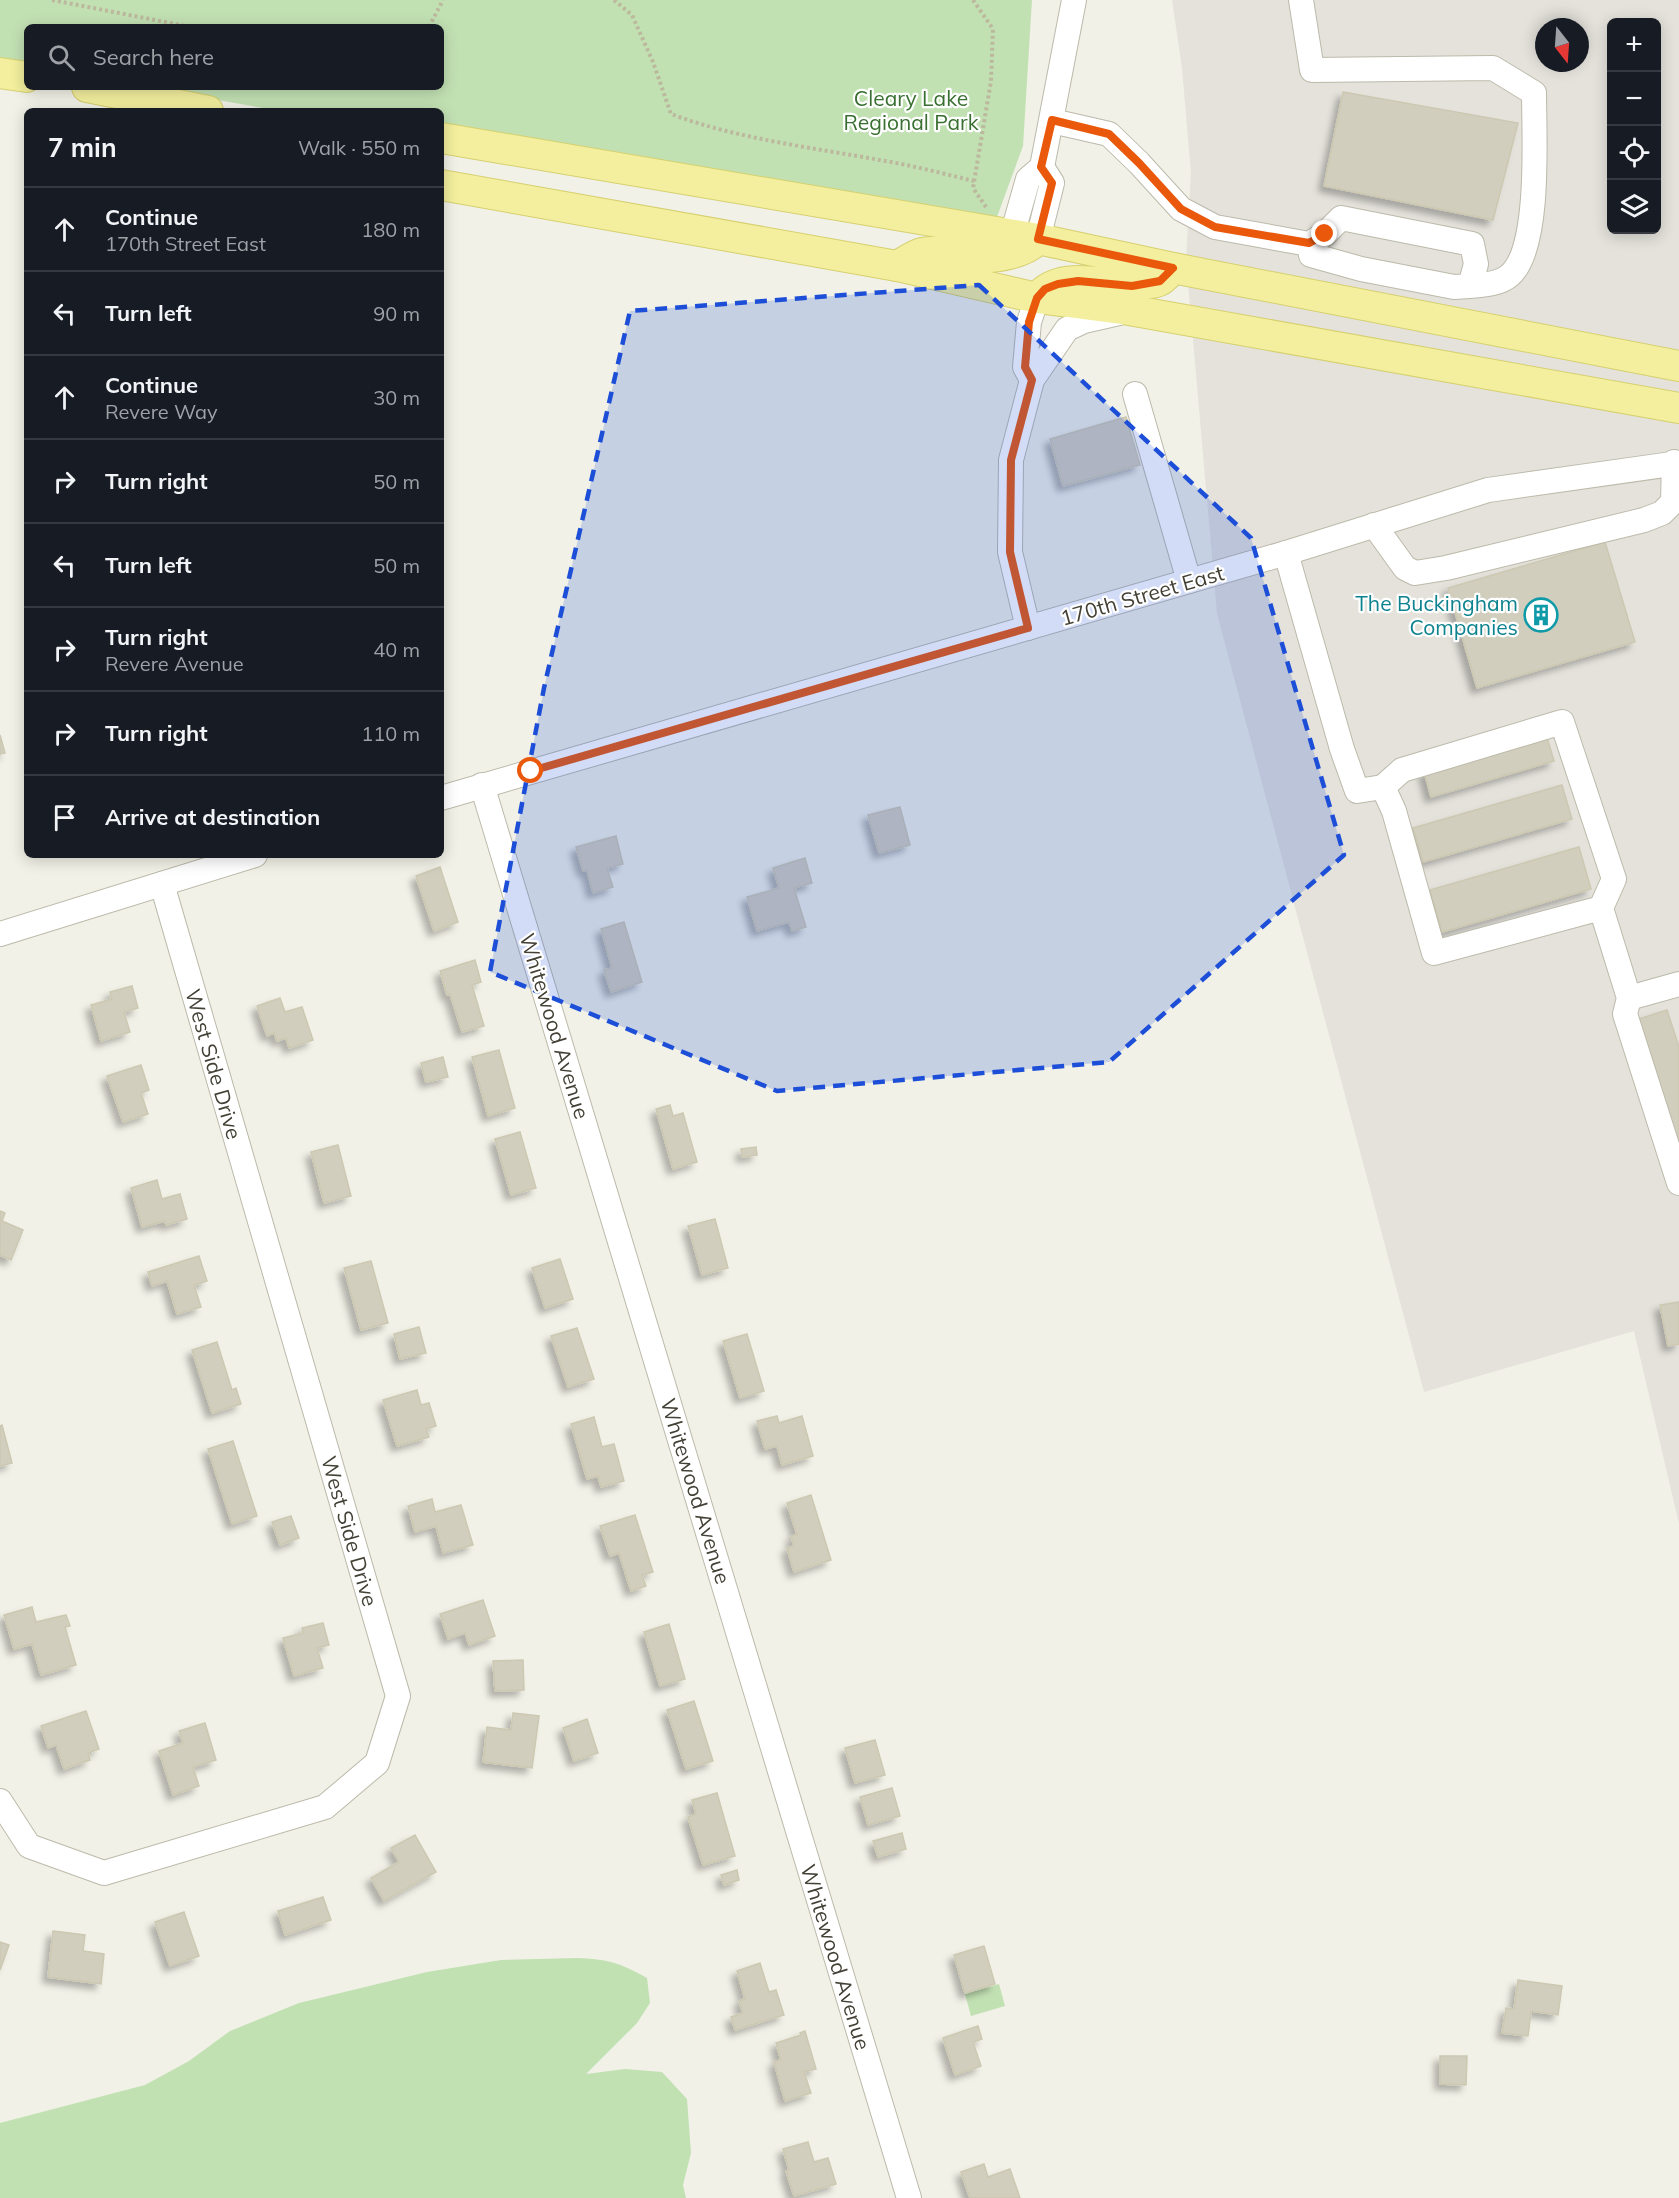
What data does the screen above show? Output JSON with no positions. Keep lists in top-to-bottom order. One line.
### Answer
{"streets":{"street":["170th Street East","Whitewood Avenue","West Side Drive"]},"crossings":[["170th Street East","Whitewood Avenue"]],"parks":["Cleary Lake Regional Park"],"places":{"building":["The Buckingham Companies"]},"north":"bottom","page":{"map_buttons":["+","−"],"search":"Search here","heading":["7 min","Walk · 550 m"],"list":[["Continue","170th Street East","180 m"],["Turn left","90 m"],["Continue","Revere Way","30 m"],["Turn right","50 m"],["Turn left","50 m"],["Turn right","Revere Avenue","40 m"],["Turn right","110 m"],"Arrive at destination"]}}
